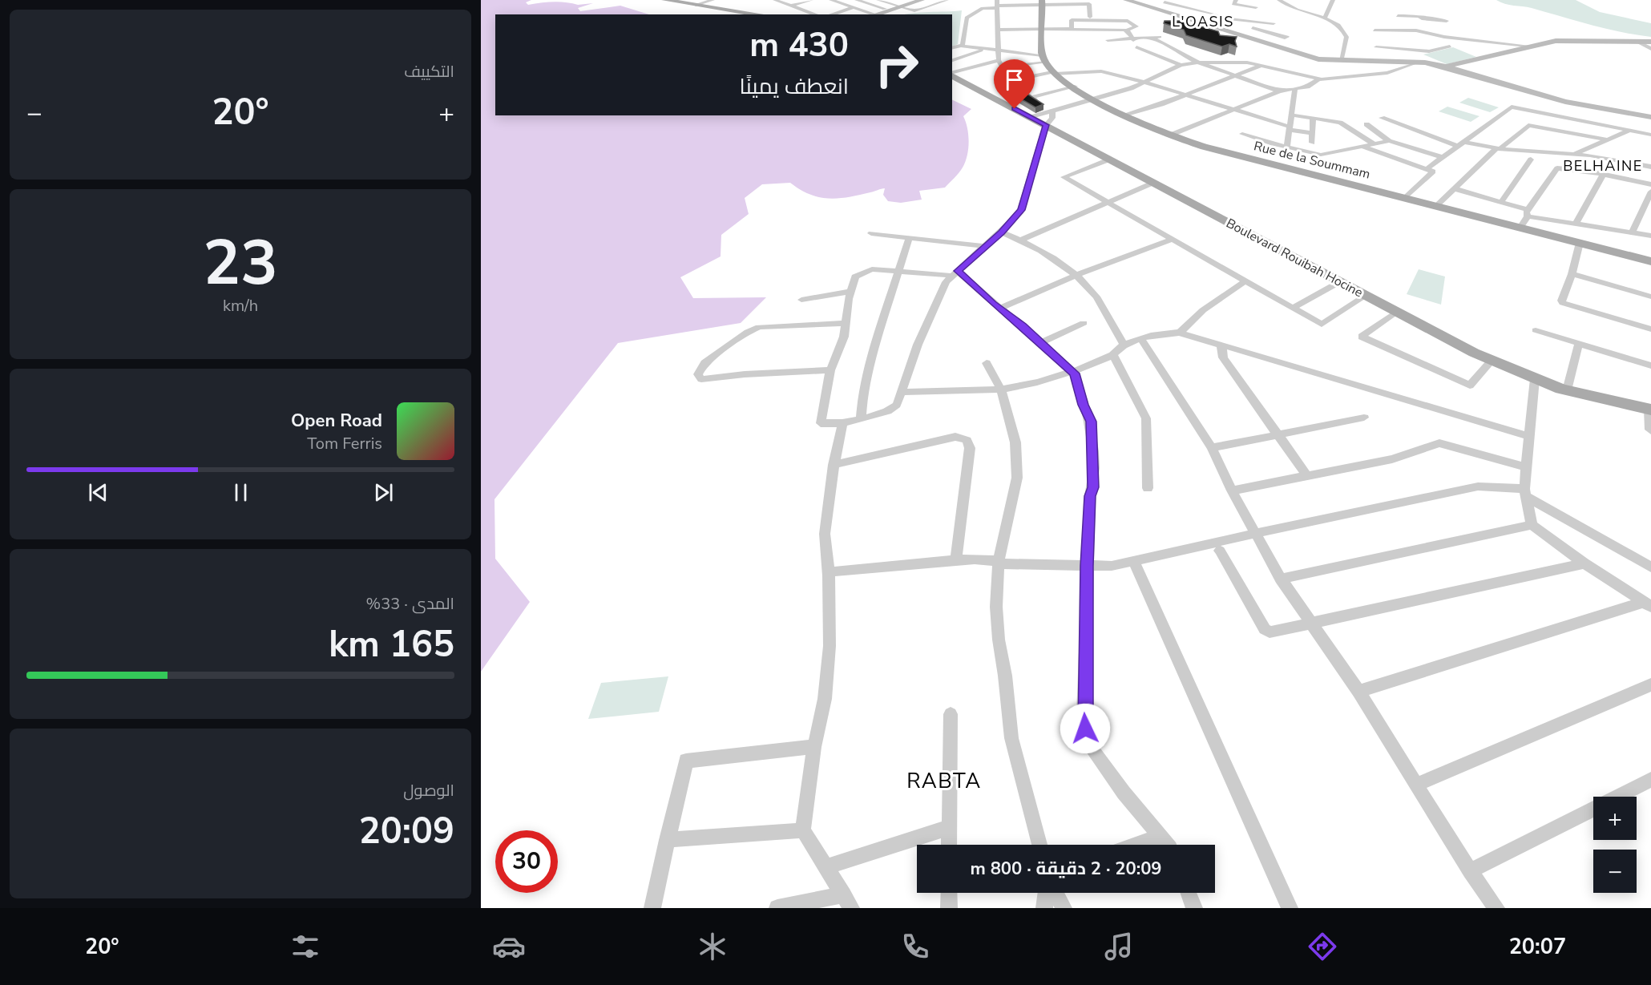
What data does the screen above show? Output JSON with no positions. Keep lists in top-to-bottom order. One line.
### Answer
{"streets":{"main road":["Rue de la Soummam","Boulevard Rouibah Hocine"]},"districts":["L'OASIS","BELHAINE","RABTA"],"page":{"tile":["التكييف",["23","km/h"],["المدى · 33%","165 km"],["الوصول","20:09"]],"turn":["430 m","انعطف يمينًا"],"heat":["−","20°","+"],"song":["Open Road","Tom Ferris"],"map_buttons":["+","−"],"limit":"30","trip":"20:09 · 2 دقيقة · 800 m","tabs":["20:07","20°"]}}
